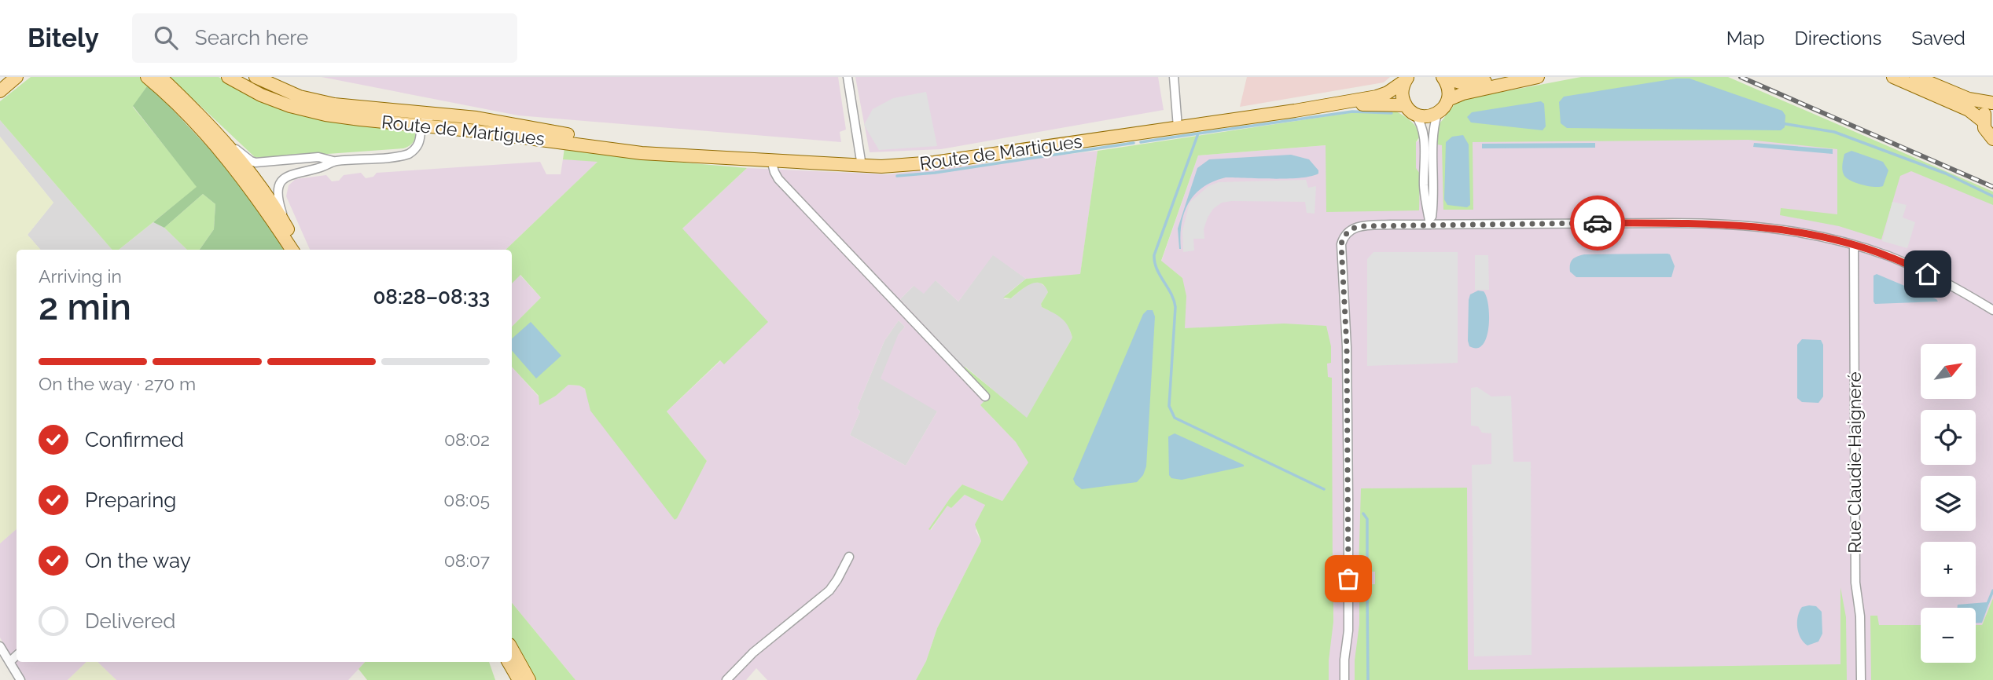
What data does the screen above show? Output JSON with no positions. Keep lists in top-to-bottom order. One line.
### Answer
{"streets":{"main road":["Route de Martigues"],"street":["Rue Claudie Haigneré"]},"north":"top right","page":{"header":"Bitely","search":"Search here","nav":["Map","Directions","Saved"],"heading":["2 min","Arriving in","08:28–08:33"],"bar":"On the way · 270 m","map_buttons":["+","−"],"list":[["Confirmed","08:02"],["Preparing","08:05"],["On the way","08:07"],"Delivered"]}}
